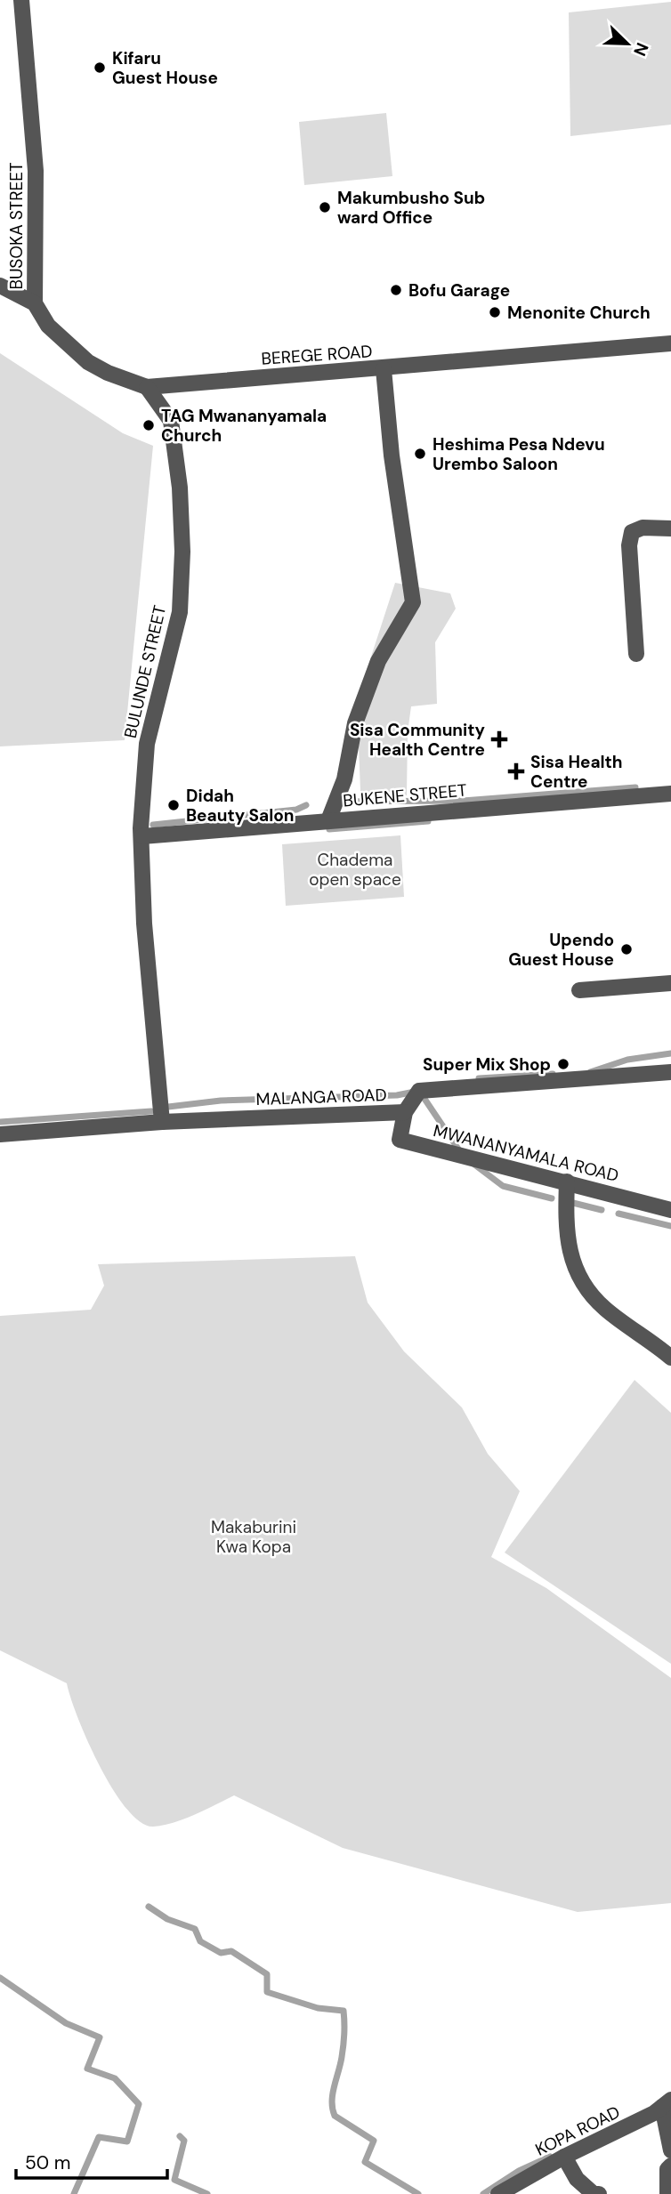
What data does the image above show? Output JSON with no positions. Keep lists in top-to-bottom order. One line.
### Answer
{"streets":{"street":["BUSOKA STREET","BEREGE ROAD","BULUNDE STREET","BUKENE STREET","MALANGA ROAD","MWANANYAMALA ROAD","KOPA ROAD"]},"crossings":[["BUSOKA STREET","BEREGE ROAD"],["BEREGE ROAD","BULUNDE STREET"],["BULUNDE STREET","BUKENE STREET"],["BULUNDE STREET","MALANGA ROAD"],["MALANGA ROAD","MWANANYAMALA ROAD"]],"parks":["Chadema open space","Makaburini Kwa Kopa"],"places":{"other":["Kifaru Guest House","Makumbusho Sub ward Office","Bofu Garage","Menonite Church","TAG Mwananyamala Church","Heshima Pesa Ndevu Urembo Saloon","Didah Beauty Salon","Upendo Guest House","Super Mix Shop"],"health":["Sisa Community Health Centre","Sisa Health Centre"]},"scale_bar":"50 m","north":"bottom right"}
